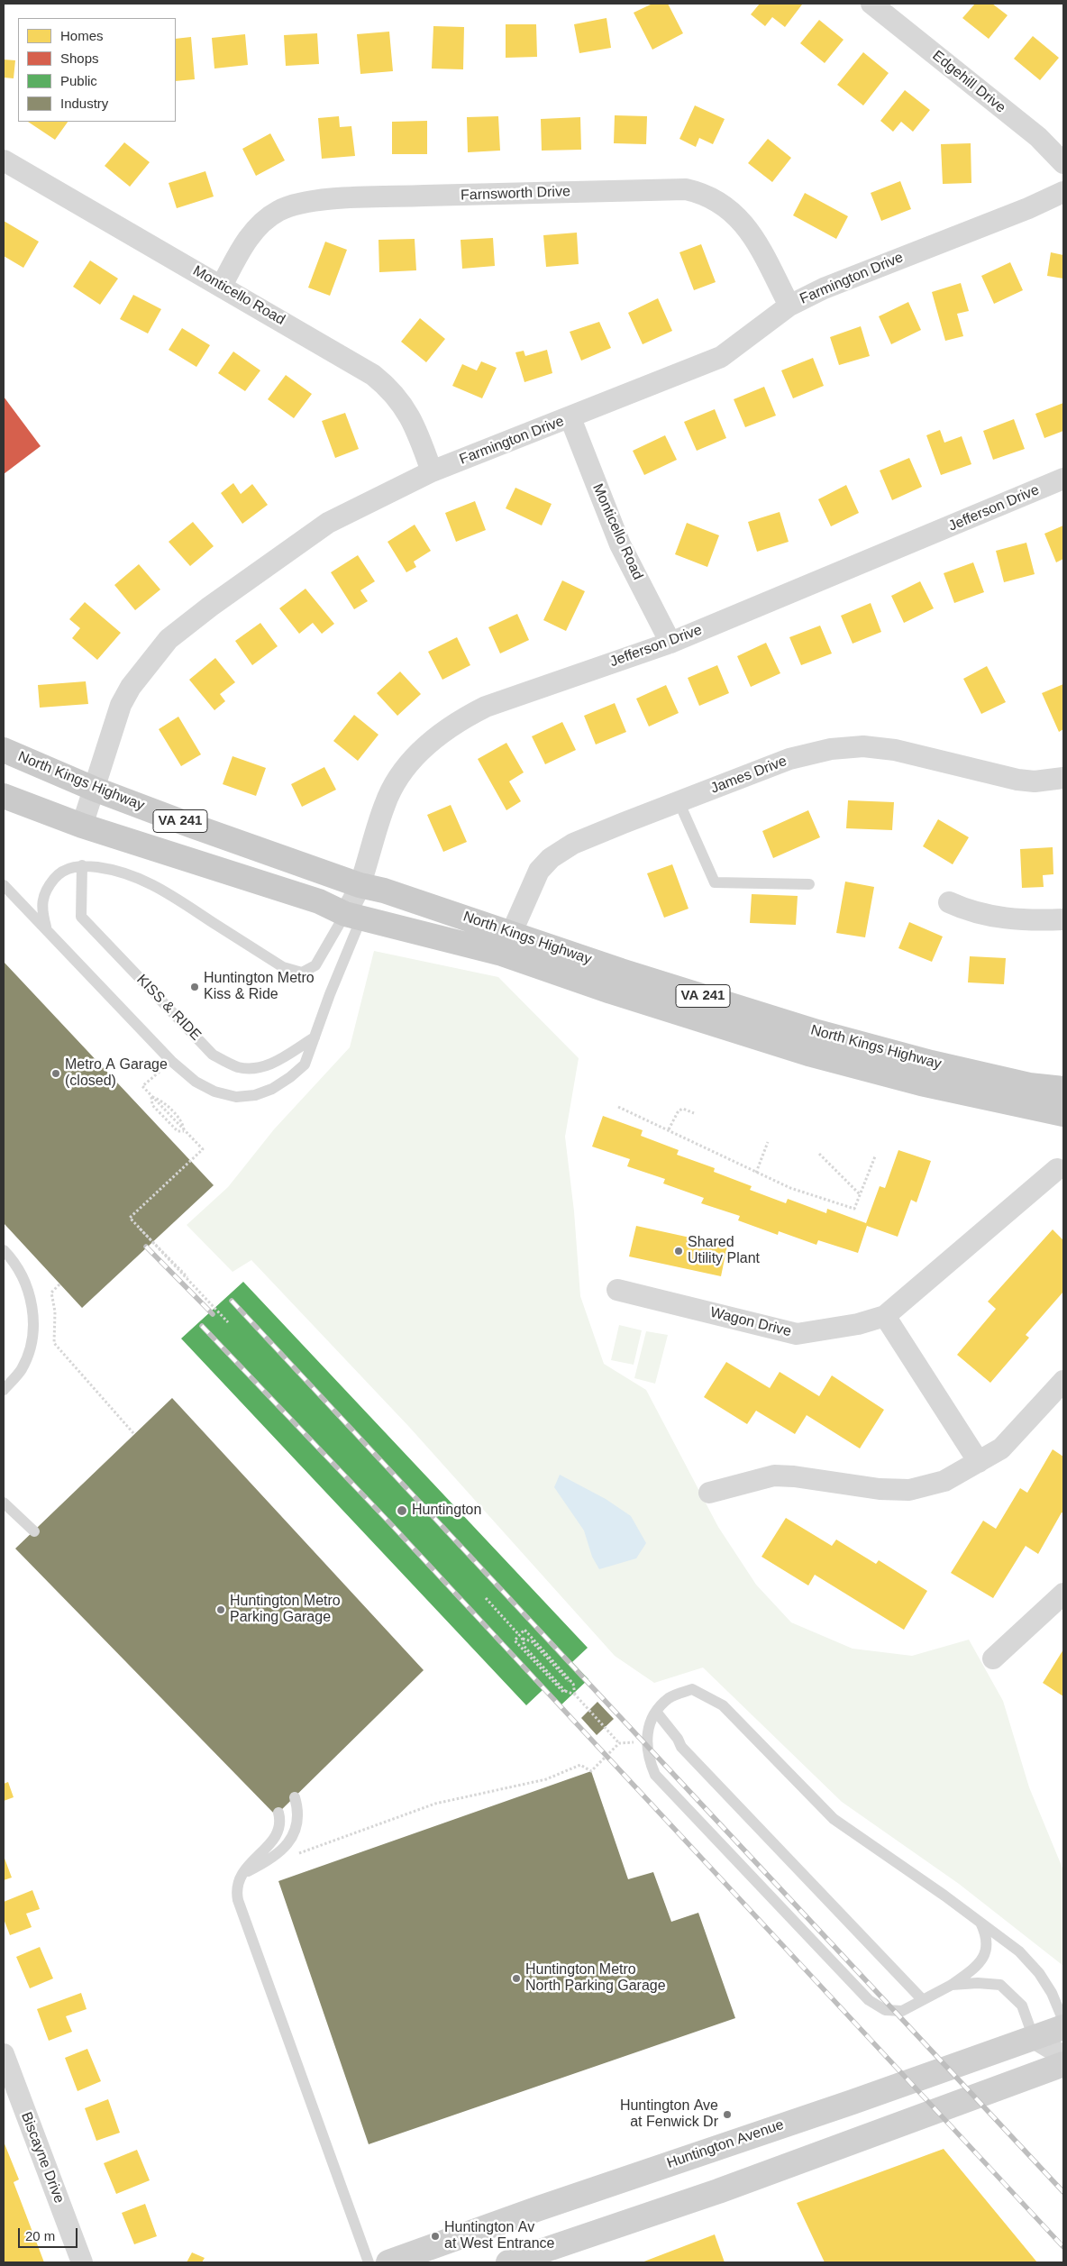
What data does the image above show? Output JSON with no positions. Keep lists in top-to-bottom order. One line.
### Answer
{"streets":{"main road":["North Kings Highway","VA 241","Huntington Avenue"],"street":["Edgehill Drive","Farnsworth Drive","Farmington Drive","Monticello Road","Jefferson Drive","James Drive","Wagon Drive","Biscayne Drive"],"lane":["KISS & RIDE"]},"crossings":[["Farnsworth Drive","Farmington Drive"],["Farnsworth Drive","Monticello Road"],["Farmington Drive","Monticello Road"],["Farmington Drive","North Kings Highway"],["Monticello Road","Jefferson Drive"],["Jefferson Drive","North Kings Highway"],["James Drive","North Kings Highway"]],"places":["Huntington Metro Kiss & Ride","Metro A Garage (closed)","Shared Utility Plant","Huntington","Huntington Metro Parking Garage","Huntington Metro North Parking Garage","Huntington Ave at Fenwick Dr","Huntington Av at West Entrance"],"legend":["Homes","Shops","Public","Industry"],"scale_bar":"20 m"}
